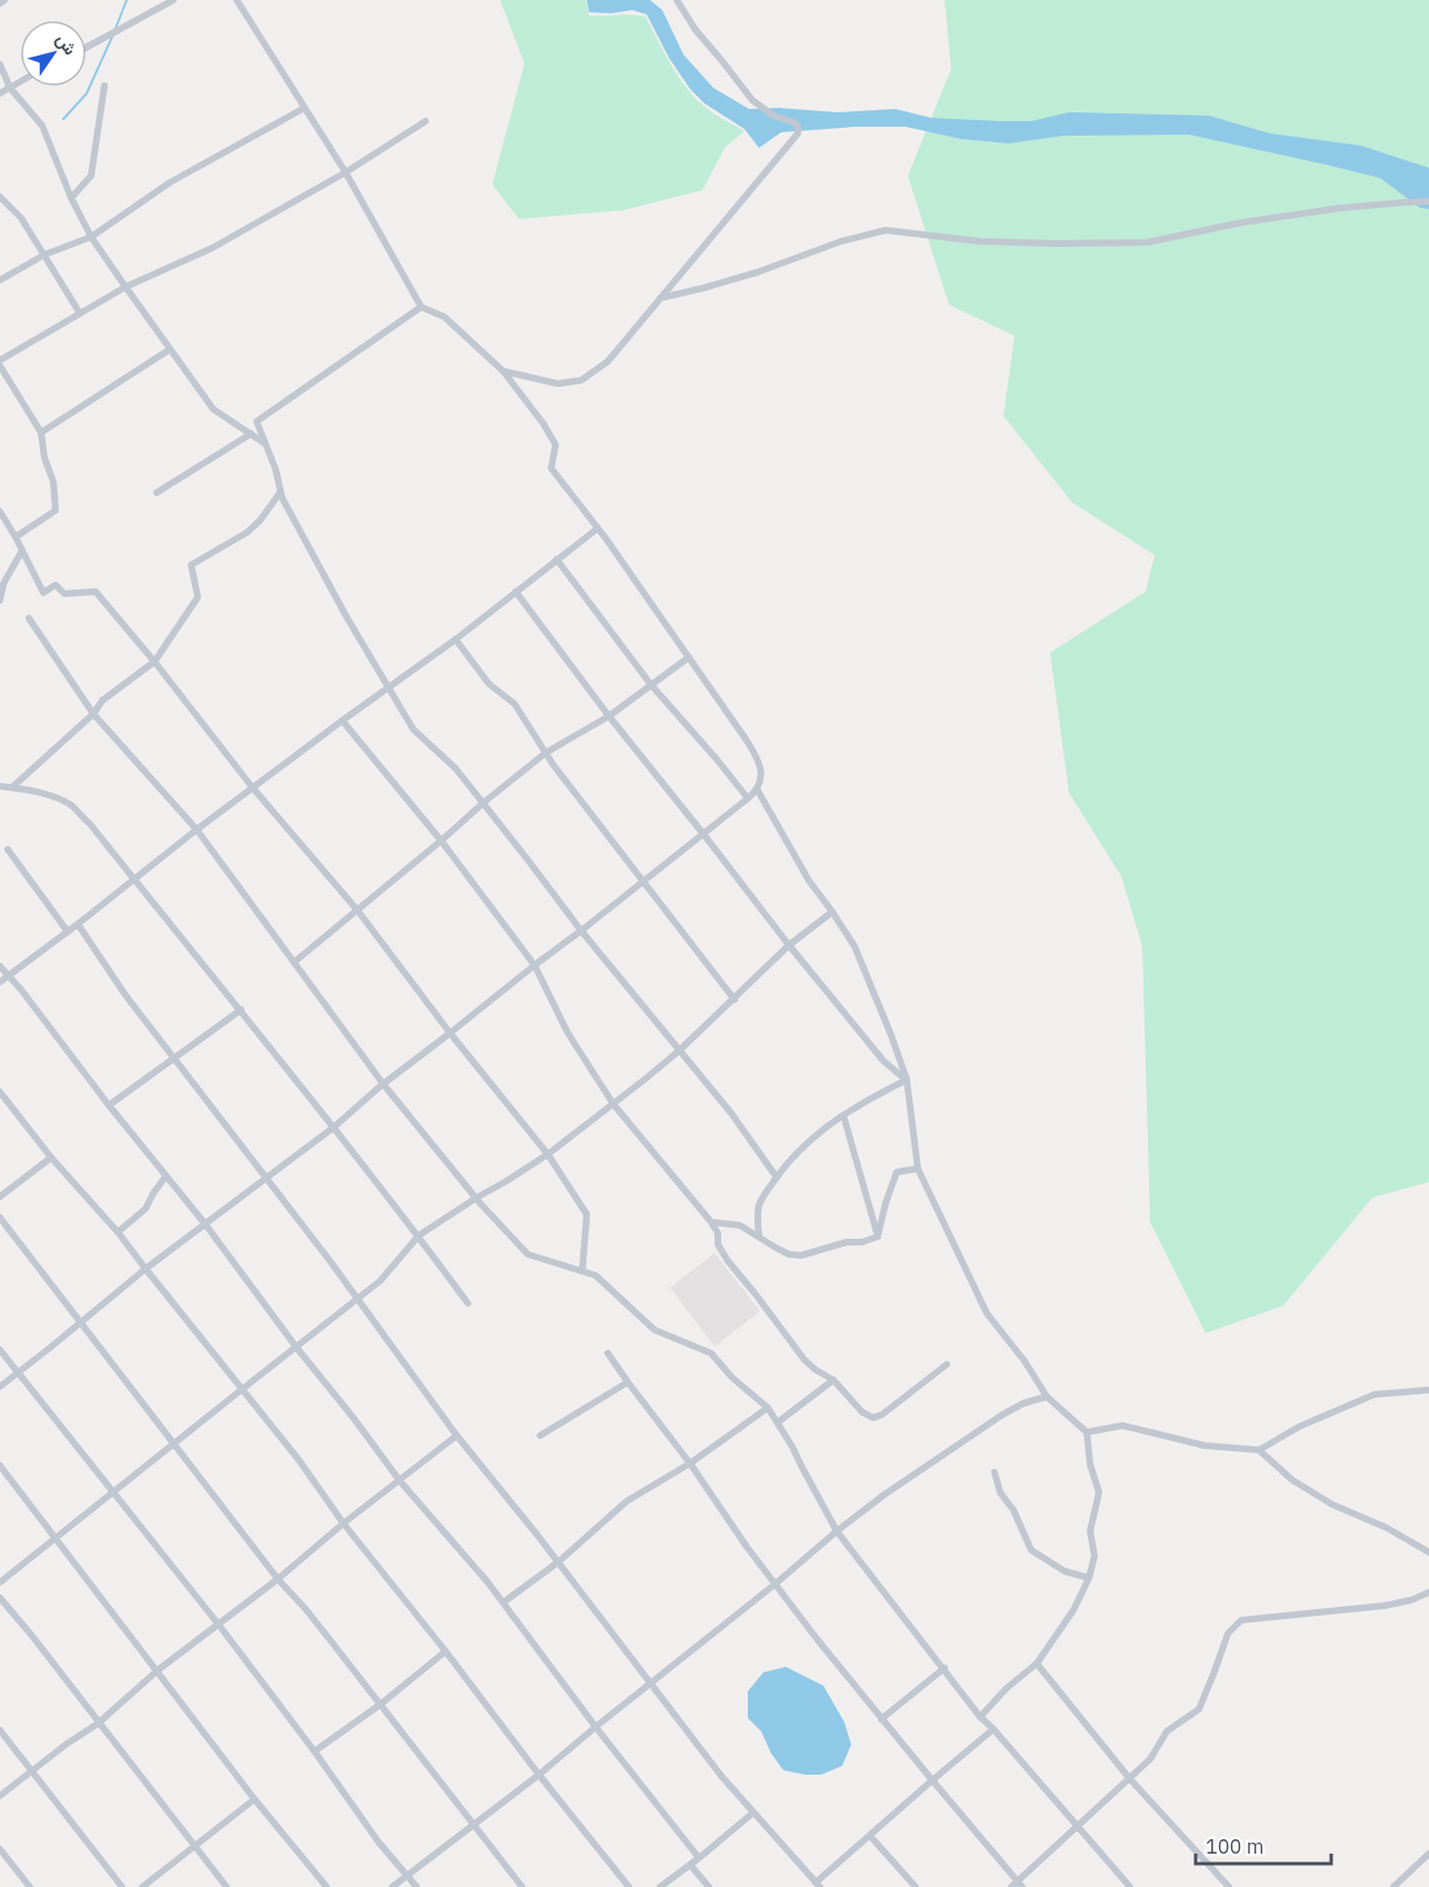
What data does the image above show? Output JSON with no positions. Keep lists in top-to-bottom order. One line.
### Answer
{"scale_bar":"100 m","north":"top right"}
